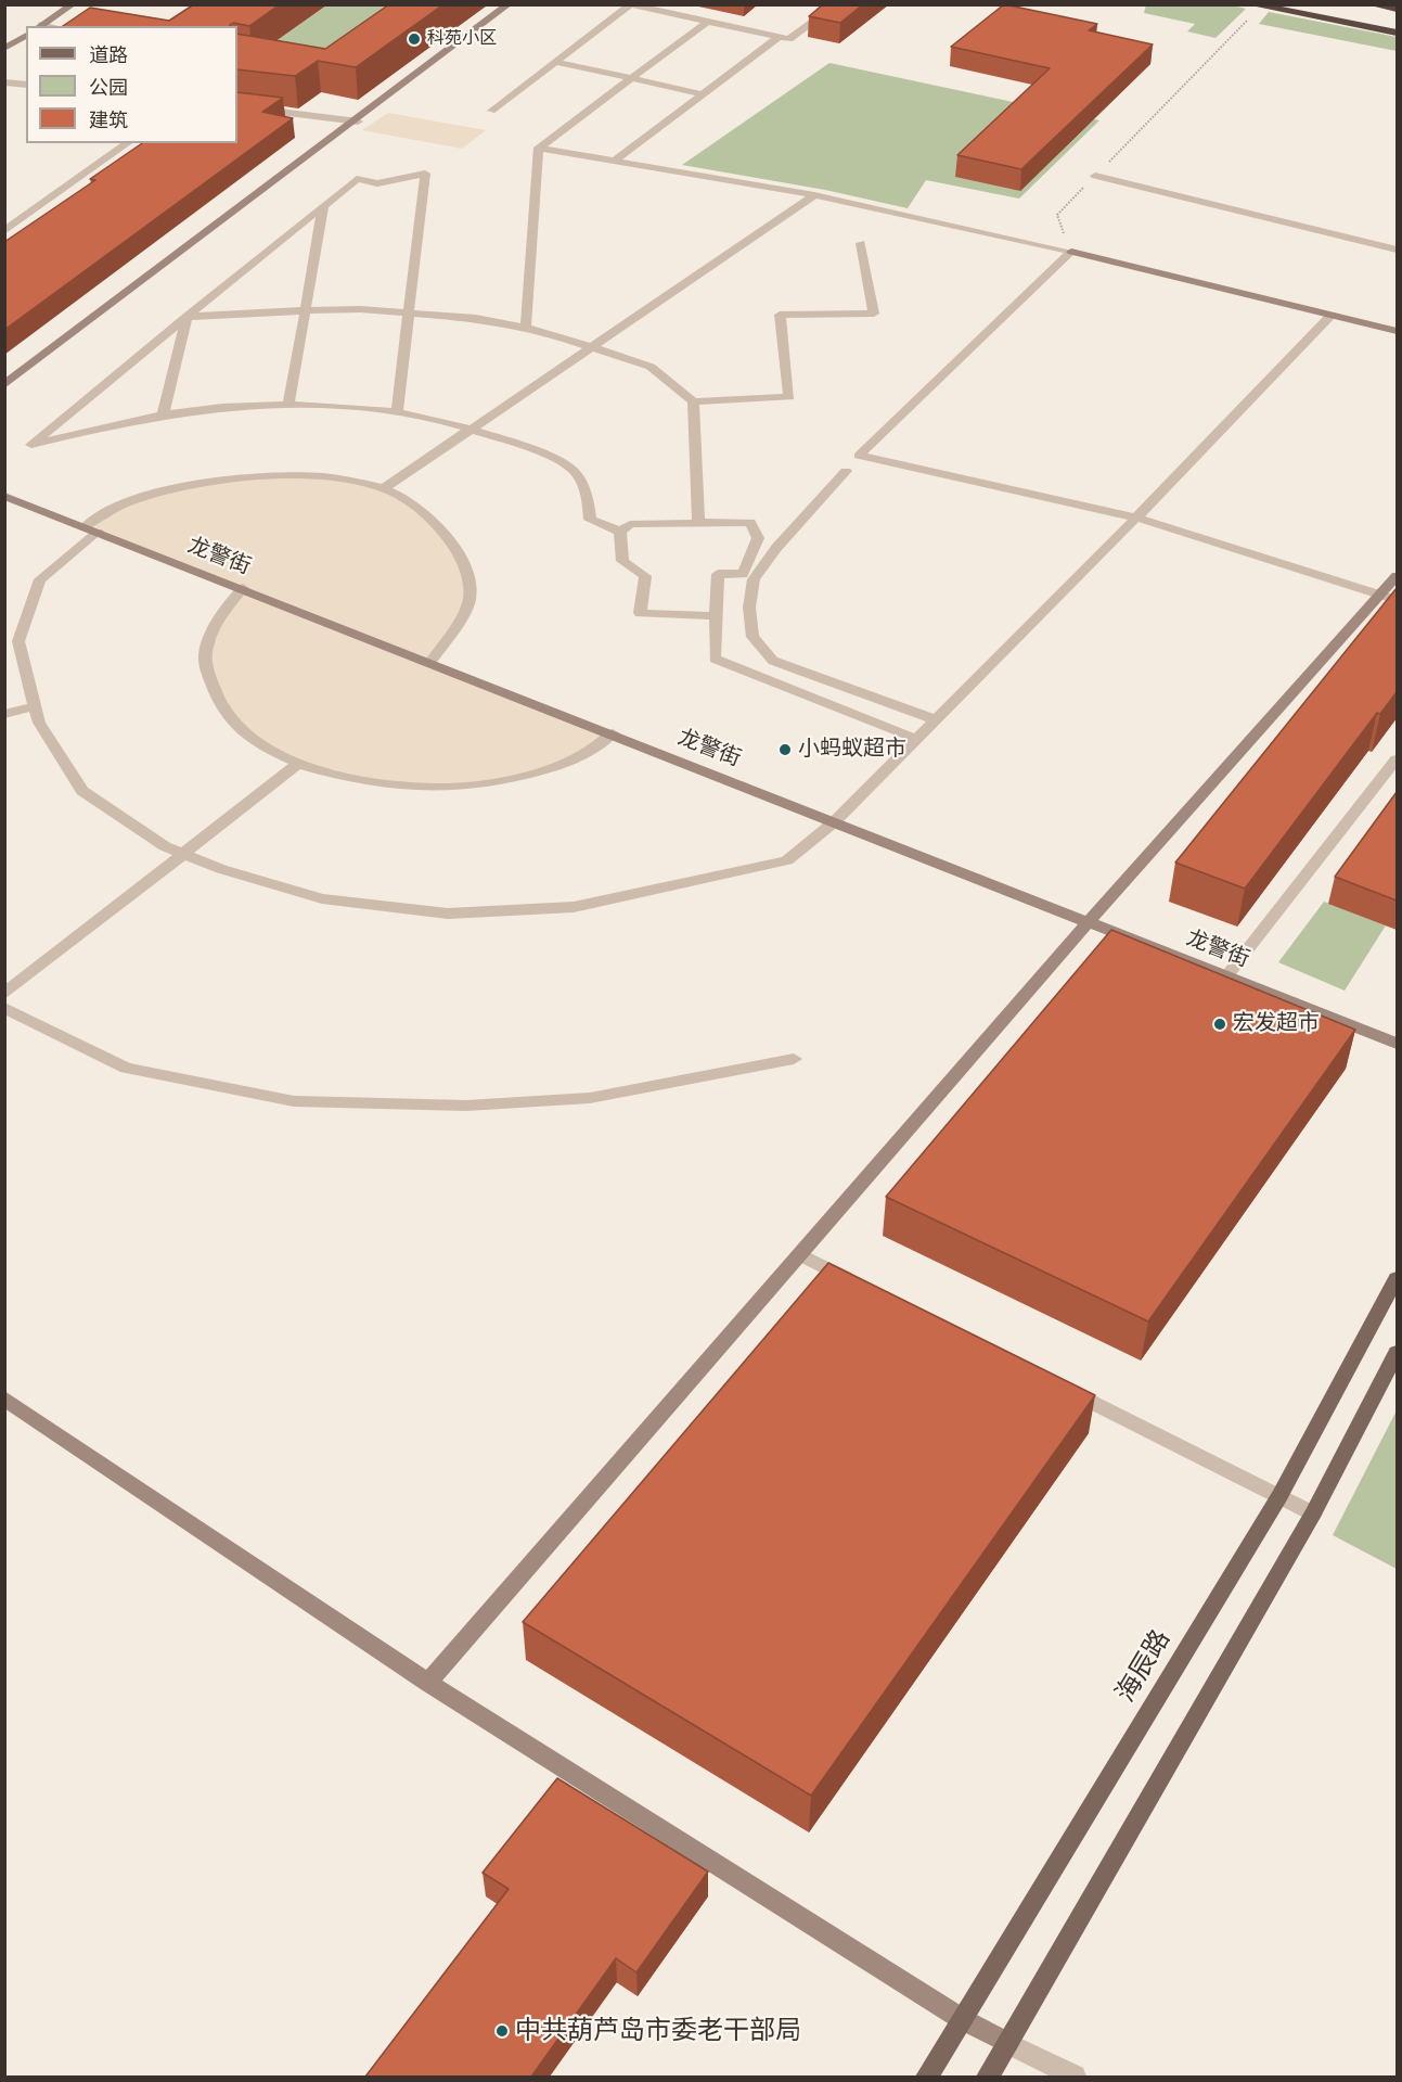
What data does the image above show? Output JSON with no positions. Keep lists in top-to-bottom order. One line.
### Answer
{"streets":{"main road":["海辰路"],"street":["龙警街"]},"places":["科苑小区","小蚂蚁超市","宏发超市","中共葫芦岛市委老干部局"],"legend":["道路","公园","建筑"]}
